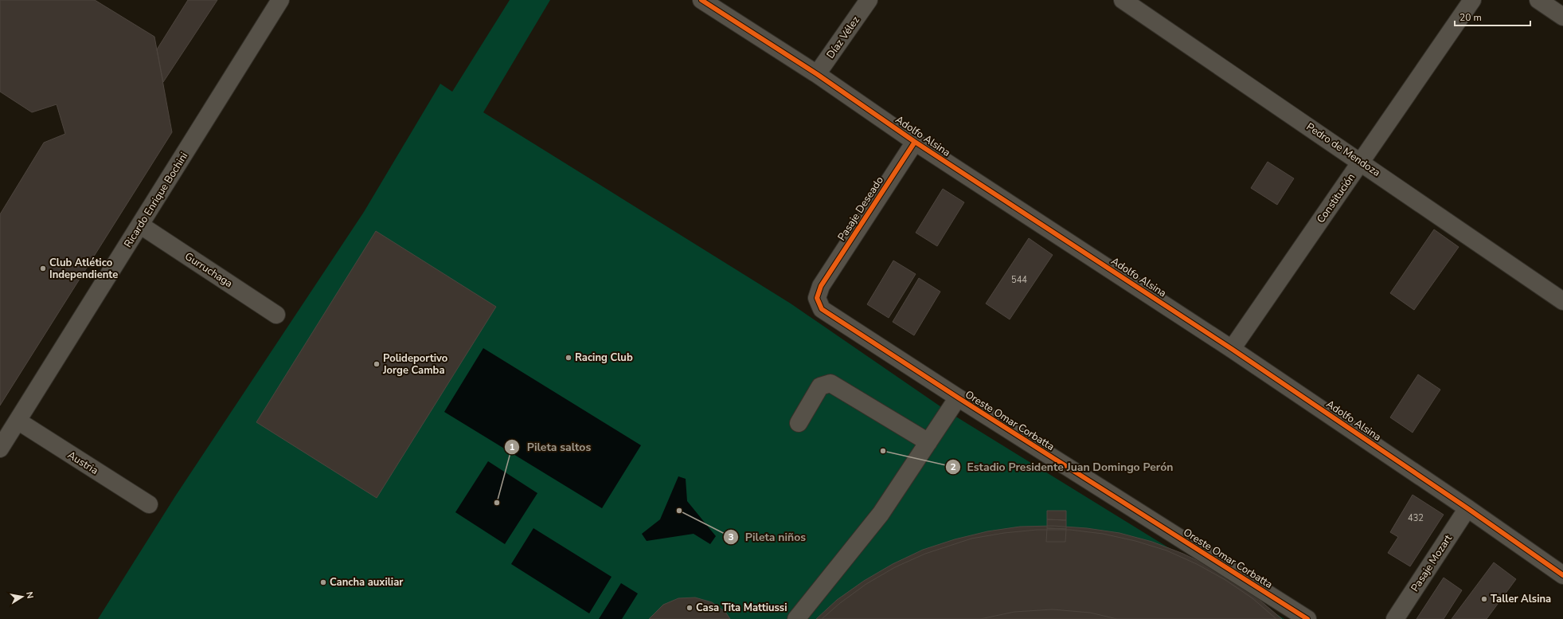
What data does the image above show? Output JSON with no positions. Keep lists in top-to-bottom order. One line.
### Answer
{"streets":{"street":["Díaz Vélez","Adolfo Alsina","Pedro de Mendoza","Constitución","Ricardo Enrique Bochini","Pasaje Deseado","Gurruchaga","Oreste Omar Corbatta","Austria","Pasaje Mozart"]},"crossings":[["Díaz Vélez","Adolfo Alsina"],["Adolfo Alsina","Constitución"],["Adolfo Alsina","Pasaje Deseado"],["Adolfo Alsina","Pasaje Mozart"],["Pedro de Mendoza","Constitución"],["Ricardo Enrique Bochini","Gurruchaga"],["Ricardo Enrique Bochini","Austria"],["Pasaje Deseado","Oreste Omar Corbatta"]],"places":["Club Atlético Independiente","Racing Club","Polideportivo Jorge Camba","Estadio Presidente Juan Domingo Perón","Pileta saltos","Pileta niños","Cancha auxiliar","Taller Alsina","Casa Tita Mattiussi"],"house_numbers":["544","432"],"scale_bar":"20 m","north":"right"}
